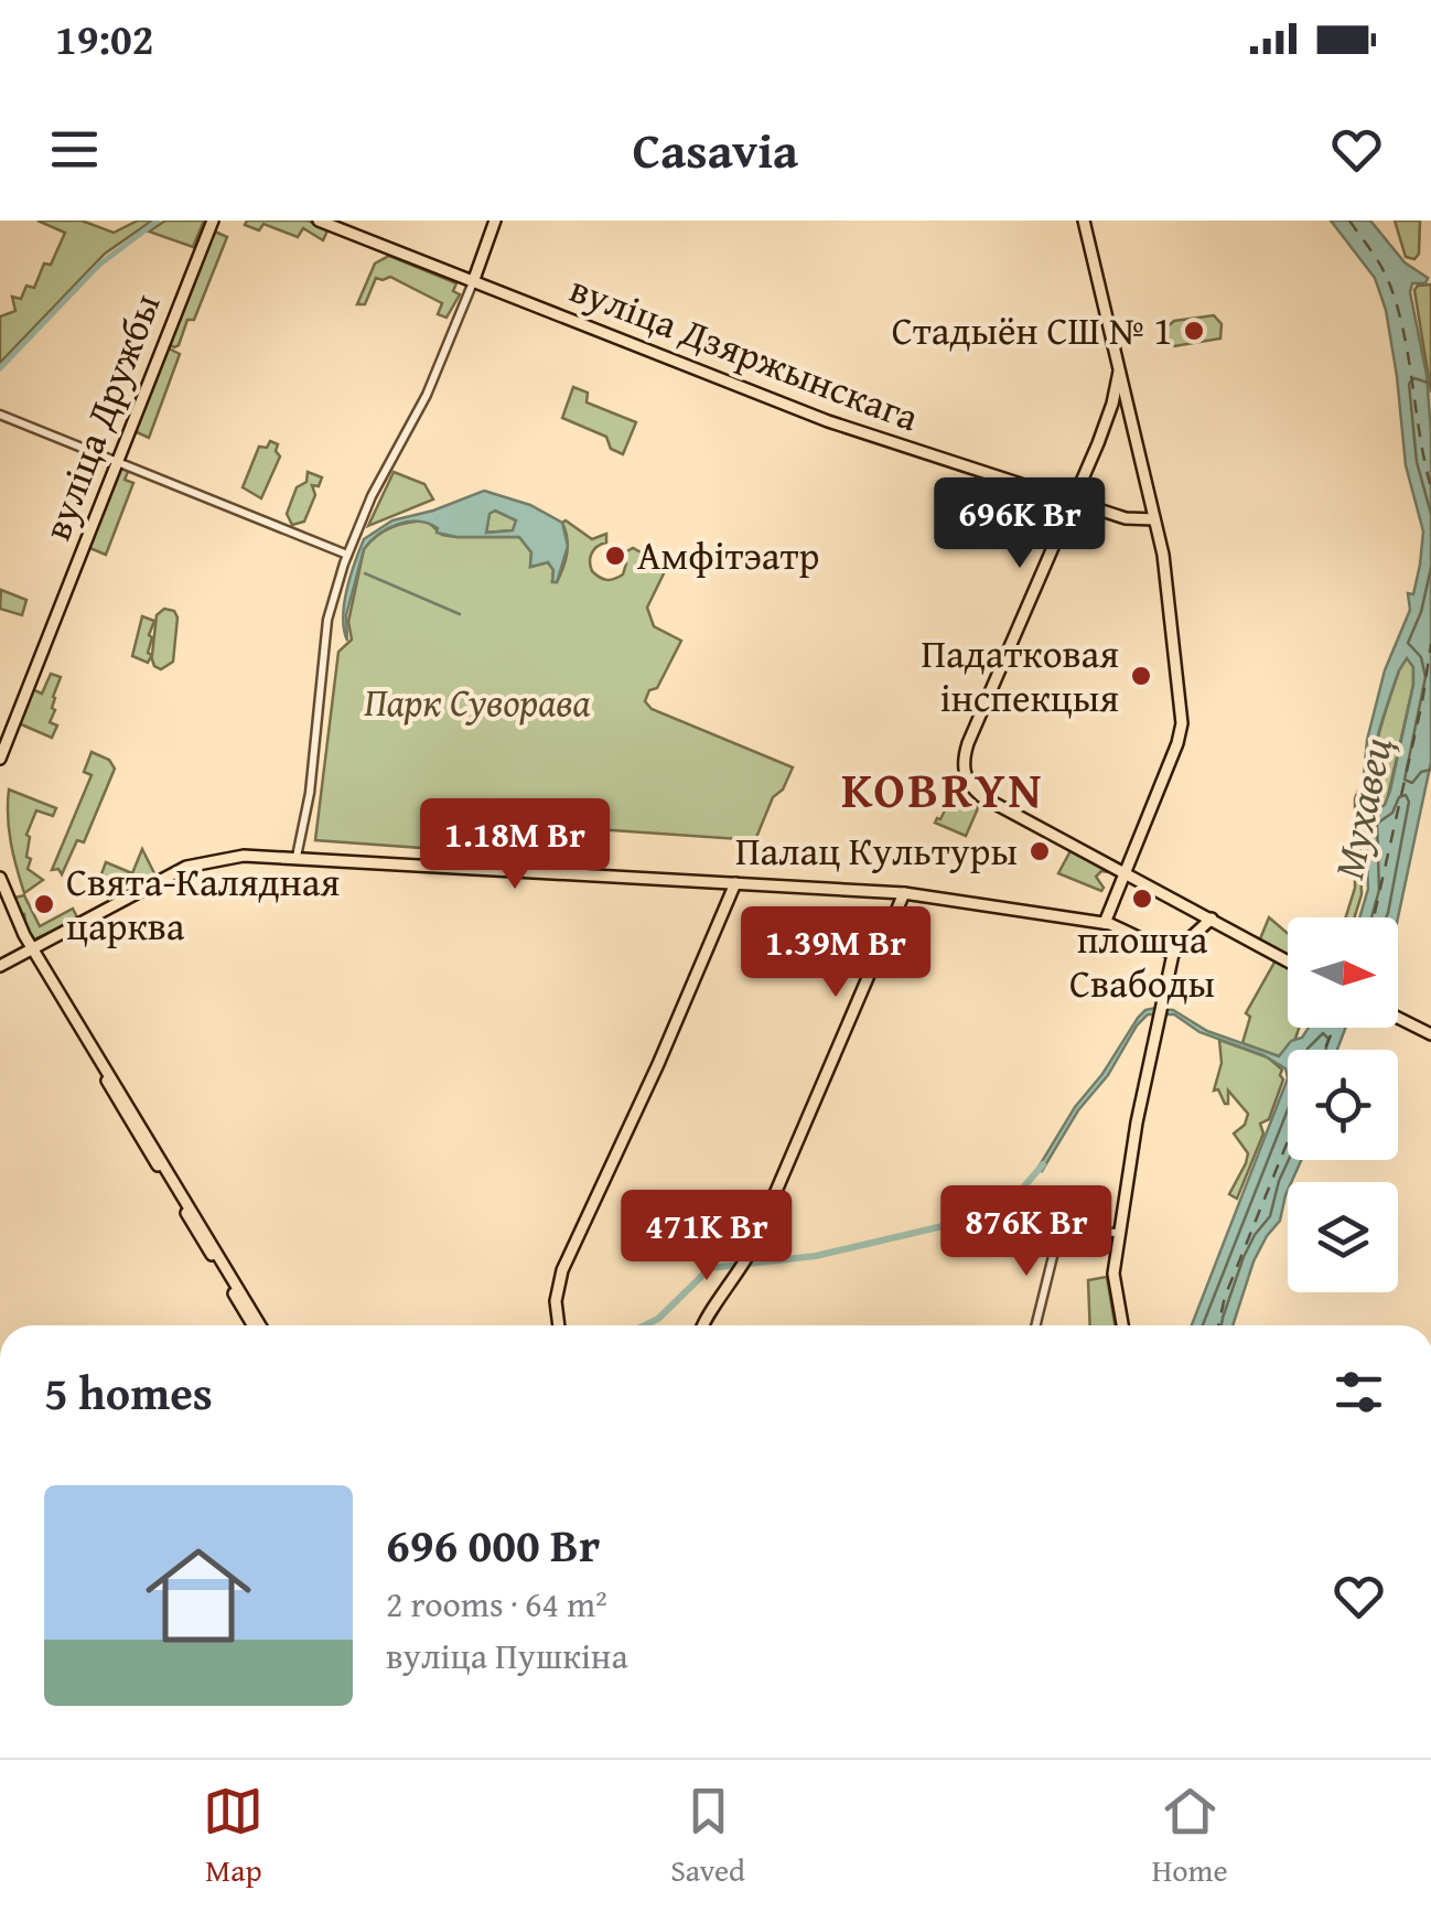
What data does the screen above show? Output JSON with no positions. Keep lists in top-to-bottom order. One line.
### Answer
{"streets":{"main road":["вуліца Дзяржынскага","вуліца Дружбы"]},"districts":["KOBRYN"],"water":["Мухавец"],"parks":["Парк Суворава"],"places":["Стадыён СШ № 1","Амфітэатр","Падатковая інспекцыя","Палац Культуры","плошча Свабоды","Свята-Калядная царква"],"north":"right","page":{"status":"19:02","header":"Casavia","price":["696K Br","1.18M Br","1.39M Br","876K Br","471K Br"],"heading":"5 homes","list":[{"name":"696 000 Br","note":"2 rooms · 64 m² · вуліца Пушкіна"}],"tabs":["Map","Saved","Home"]}}
